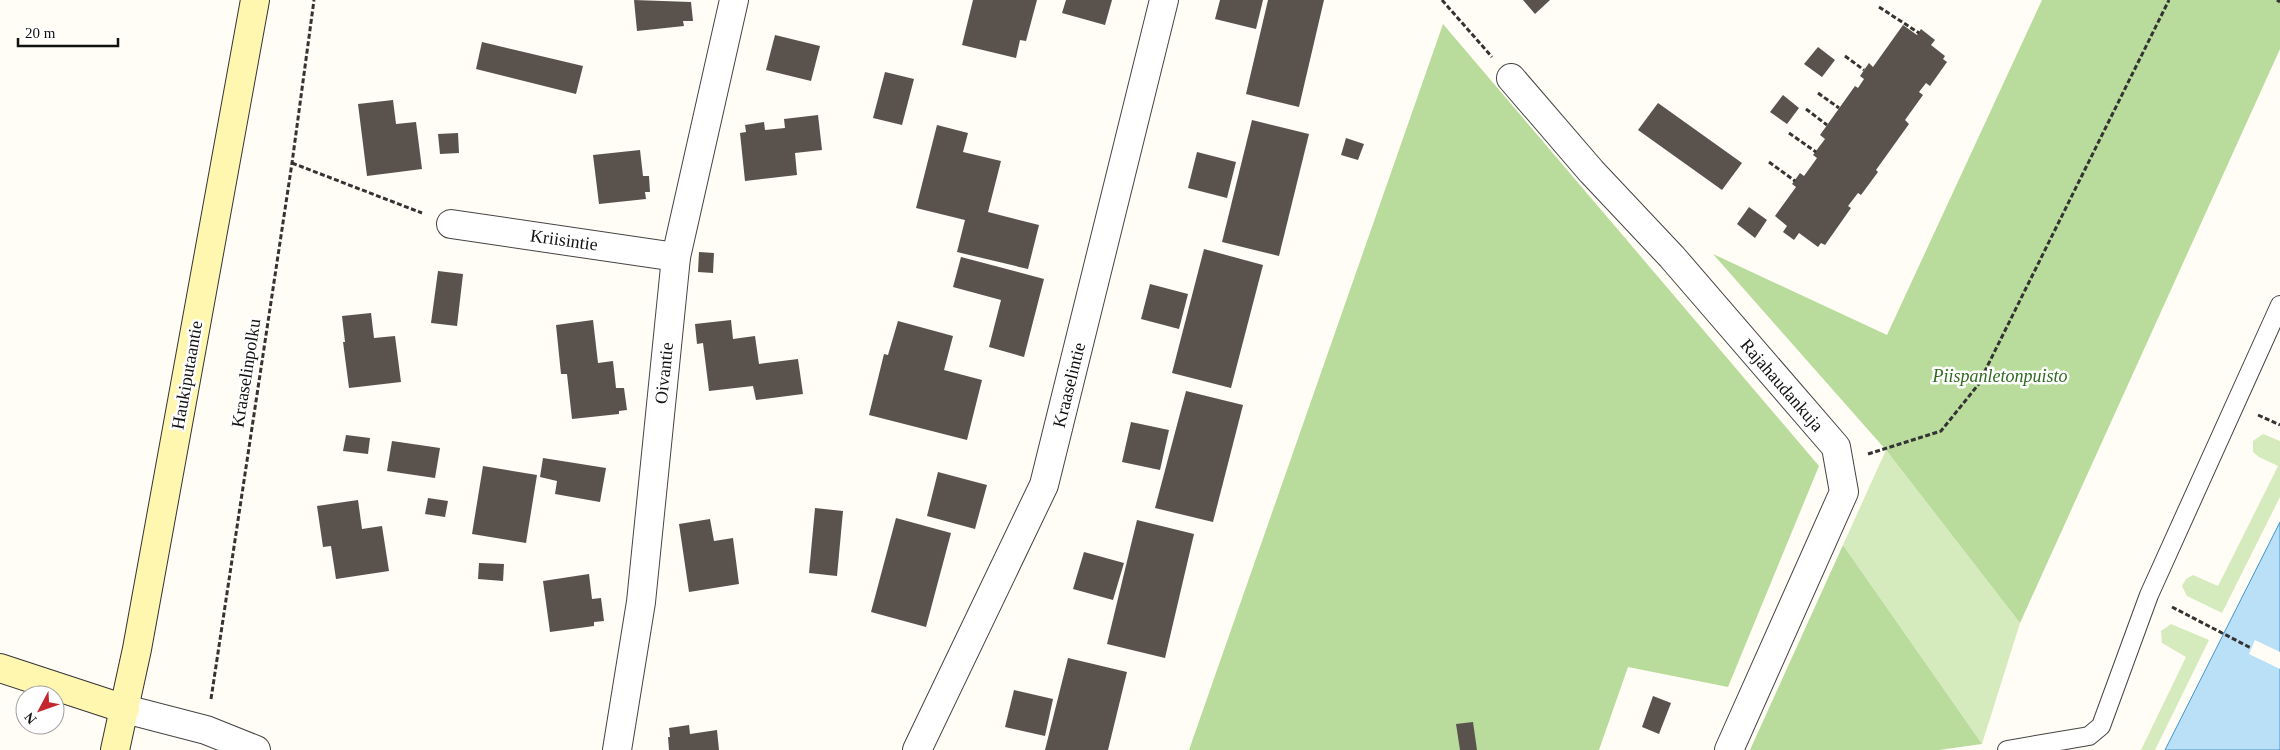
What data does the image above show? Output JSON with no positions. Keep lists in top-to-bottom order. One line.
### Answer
{"streets":{"main road":["Haukiputaantie"],"street":["Kriisintie","Oivantie","Kraaselintie","Rajahaudankuja"],"path":["Kraaselinpolku"]},"crossings":[["Kriisintie","Oivantie"]],"parks":["Piispanletonpuisto"],"scale_bar":"20 m","north":"bottom left"}
